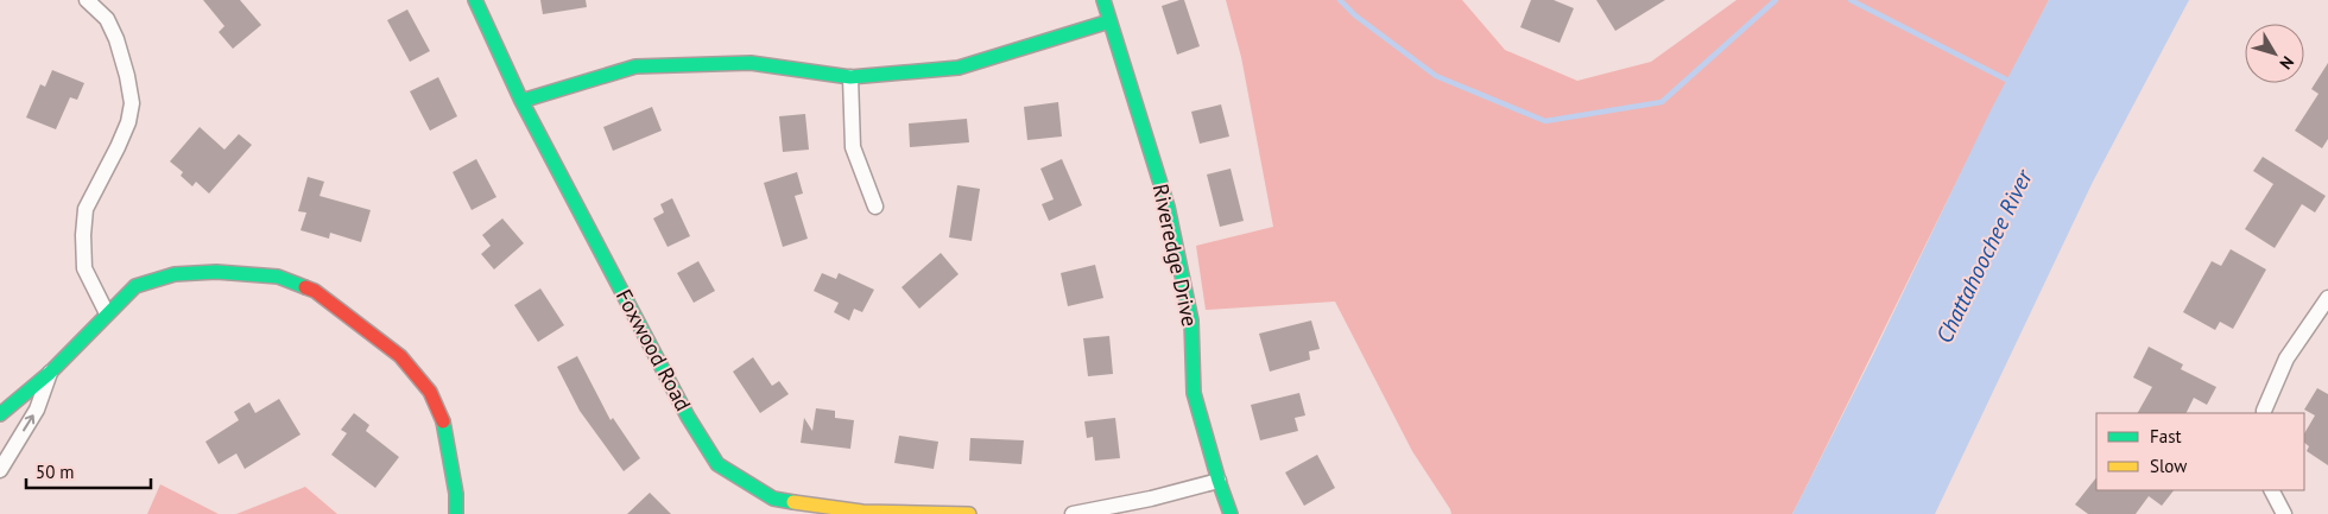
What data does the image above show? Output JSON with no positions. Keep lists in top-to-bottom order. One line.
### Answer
{"streets":{"street":["Riveredge Drive","Foxwood Road"]},"water":["Chattahoochee River"],"legend":["Fast","Slow"],"scale_bar":"50 m","north":"bottom right"}
